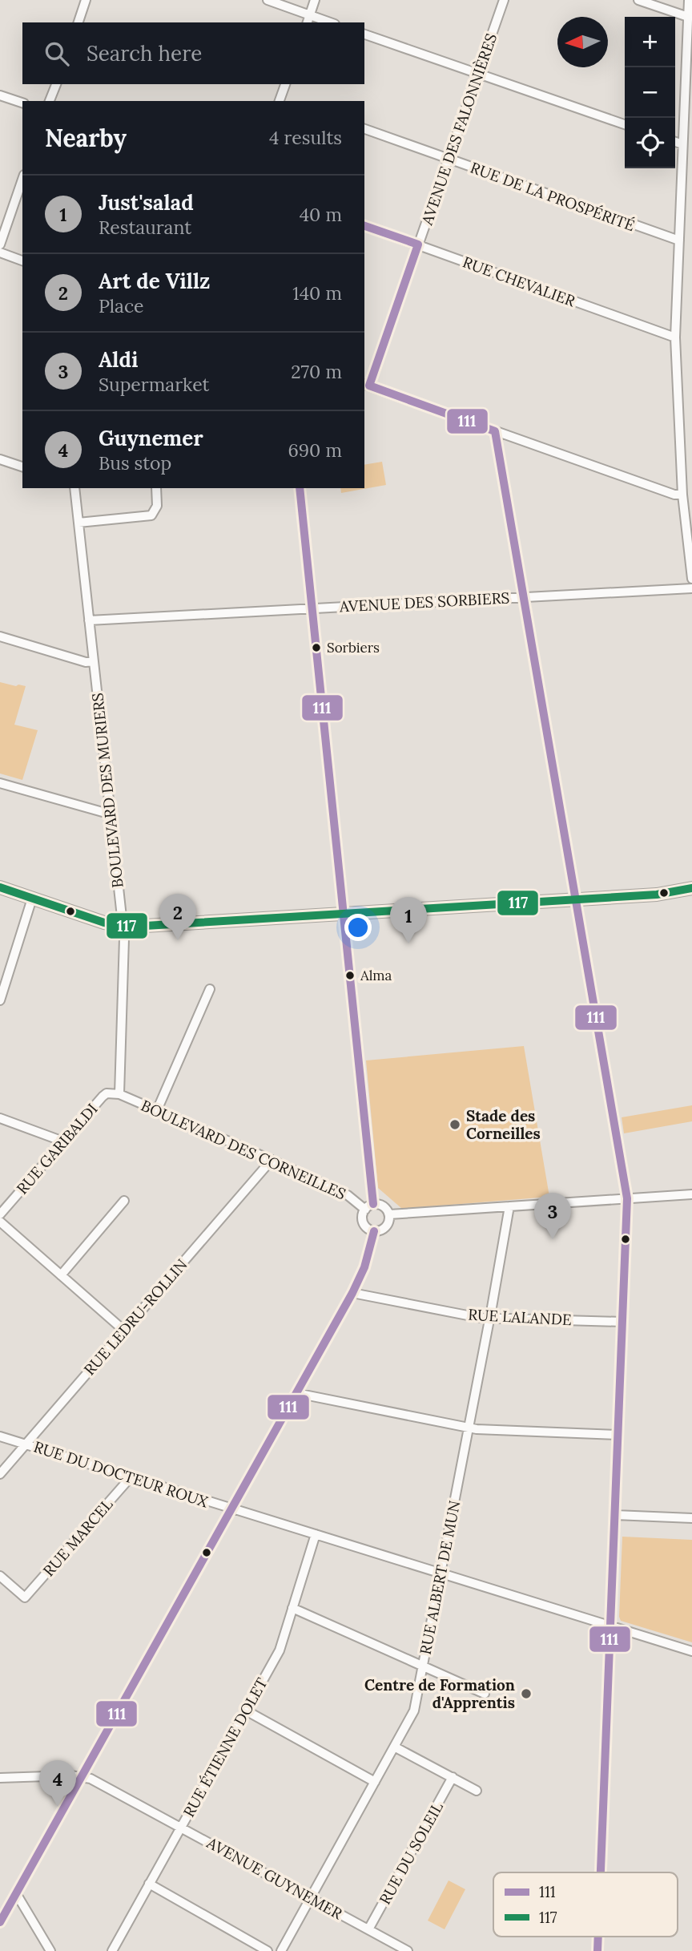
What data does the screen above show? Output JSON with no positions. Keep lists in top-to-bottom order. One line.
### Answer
{"streets":{"street":["AVENUE DES FALONNIÈRES","RUE DE LA PROSPÉRITÉ","RUE CHEVALIER","AVENUE DES SORBIERS","BOULEVARD DES MURIERS","RUE GARIBALDI","BOULEVARD DES CORNEILLES","RUE LEDRU-ROLLIN","RUE LALANDE","RUE DU DOCTEUR ROUX","RUE MARCEL","RUE ALBERT DE MUN","RUE ÉTIENNE DOLET","RUE DU SOLEIL","AVENUE GUYNEMER"]},"crossings":[["AVENUE DES FALONNIÈRES","RUE DE LA PROSPÉRITÉ"],["AVENUE DES FALONNIÈRES","RUE CHEVALIER"],["AVENUE DES SORBIERS","BOULEVARD DES MURIERS"],["BOULEVARD DES MURIERS","RUE GARIBALDI"],["BOULEVARD DES MURIERS","BOULEVARD DES CORNEILLES"],["RUE GARIBALDI","BOULEVARD DES CORNEILLES"],["BOULEVARD DES CORNEILLES","RUE LEDRU-ROLLIN"],["RUE LEDRU-ROLLIN","RUE DU DOCTEUR ROUX"],["RUE LALANDE","RUE ALBERT DE MUN"],["RUE DU DOCTEUR ROUX","RUE MARCEL"],["RUE DU DOCTEUR ROUX","RUE ALBERT DE MUN"],["RUE DU DOCTEUR ROUX","RUE ÉTIENNE DOLET"],["RUE ALBERT DE MUN","AVENUE GUYNEMER"],["RUE ÉTIENNE DOLET","AVENUE GUYNEMER"],["RUE DU SOLEIL","AVENUE GUYNEMER"]],"places":["Sorbiers","Alma","Stade des Corneilles","Centre de Formation d'Apprentis"],"lines":["transit line 111","transit line 117"],"legend":["111","117"],"north":"left","page":{"map_buttons":["+","−"],"search":"Search here","heading":["Nearby","4 results"],"list":[{"mark":"1","name":"Just'salad","note":"Restaurant","value":"40 m"},{"mark":"2","name":"Art de Villz","note":"Place","value":"140 m"},{"mark":"3","name":"Aldi","note":"Supermarket","value":"270 m"},{"mark":"4","name":"Guynemer","note":"Bus stop","value":"690 m"}],"pins":["2","1","3","4"]}}
